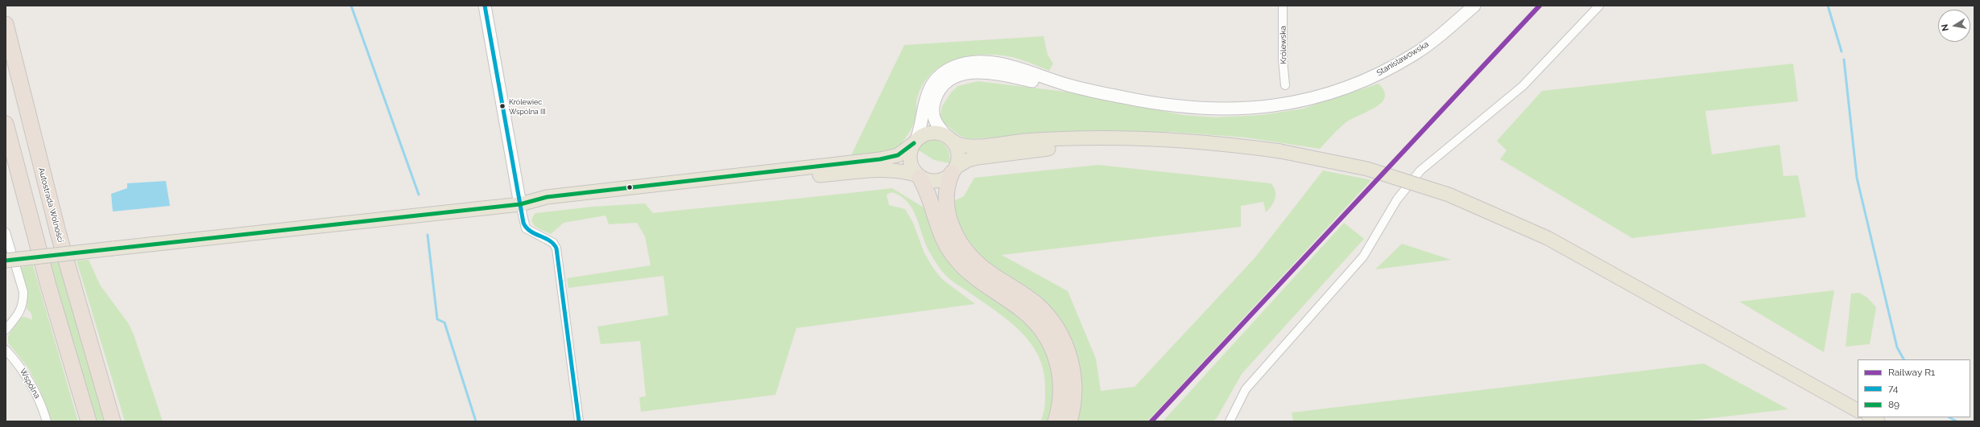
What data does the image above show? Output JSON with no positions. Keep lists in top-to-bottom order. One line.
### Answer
{"streets":{"highway":["Autostrada Wolności"],"street":["Królewska","Stanisławowska","Wspólna"]},"places":["Królewiec Wspólna III"],"lines":["rail line R1","transit line 74","transit line 89"],"legend":["Railway R1","74","89"],"north":"left"}
